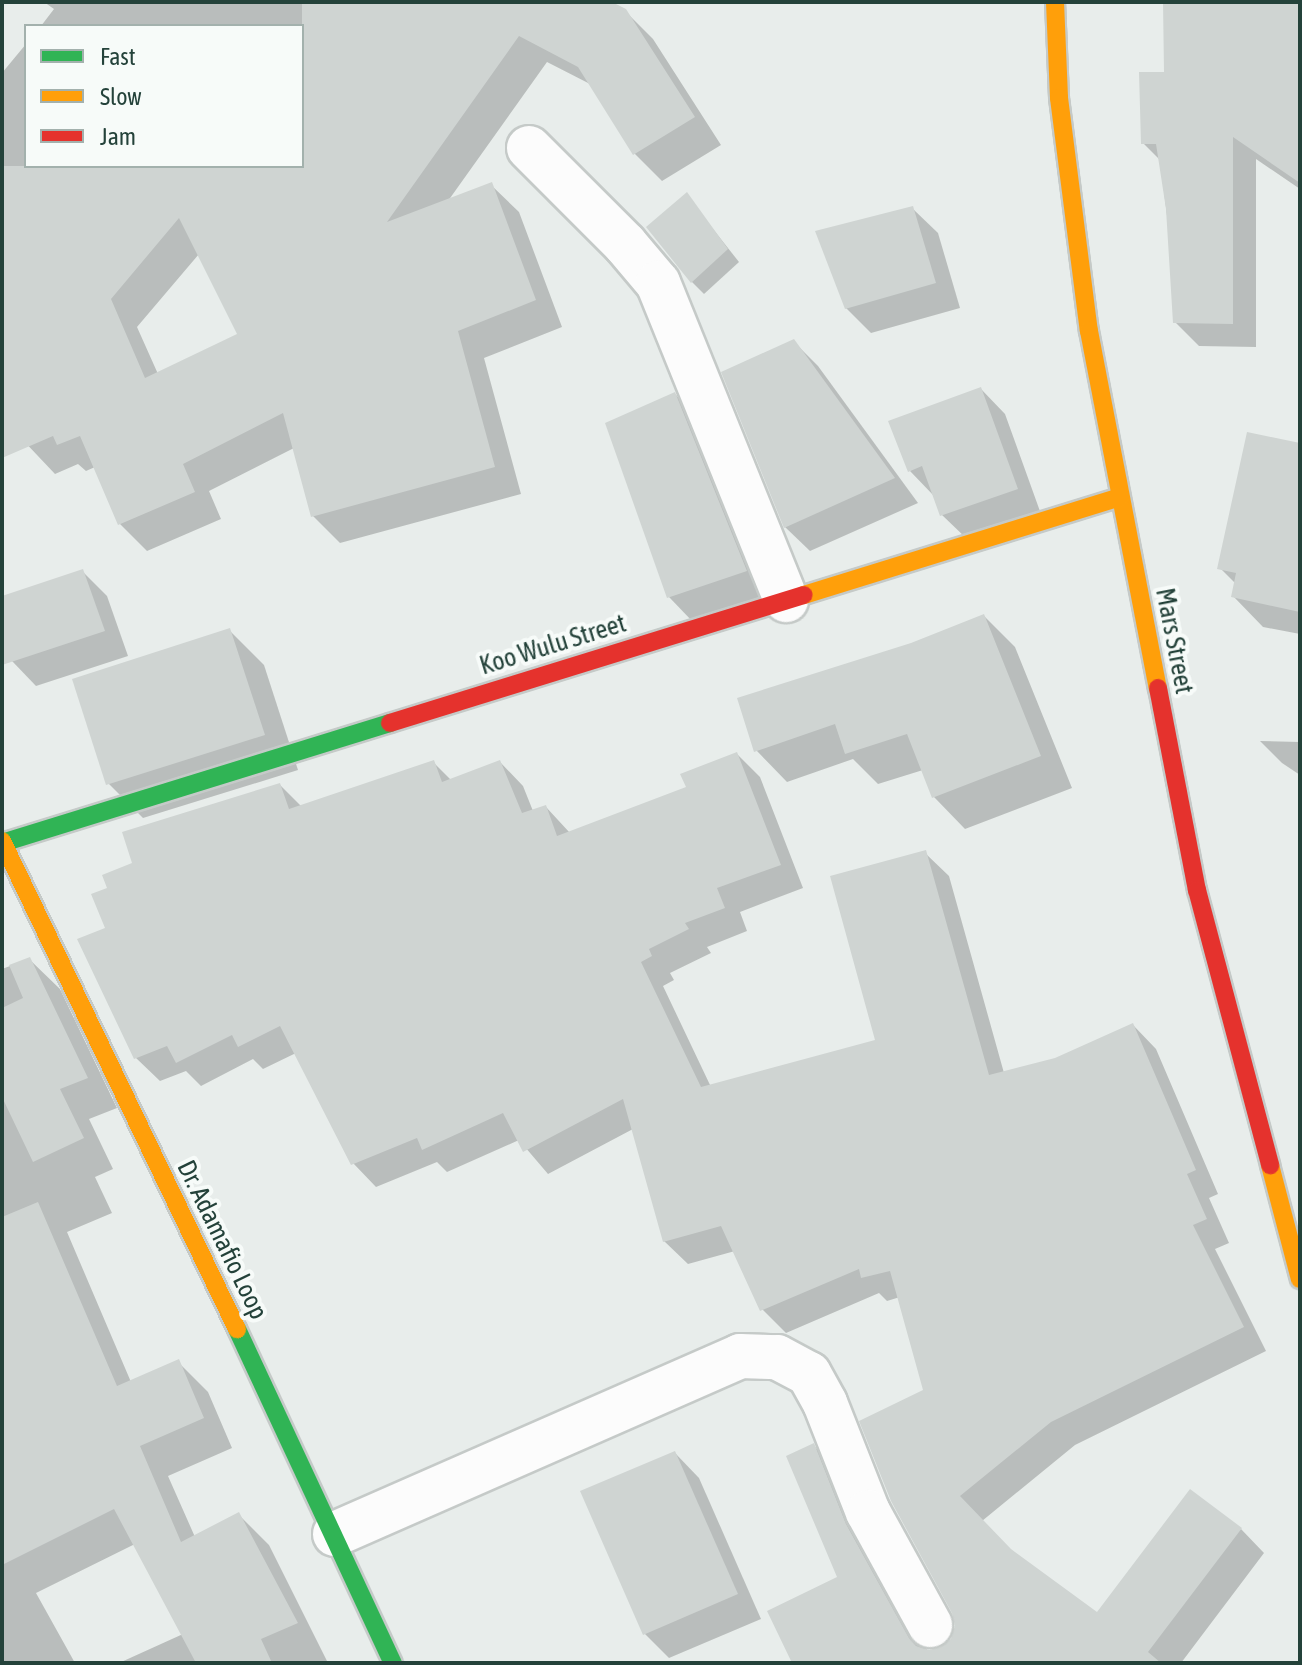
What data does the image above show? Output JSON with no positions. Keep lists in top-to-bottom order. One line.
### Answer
{"streets":{"street":["Mars Street","Koo Wulu Street","Dr. Adamafio Loop"]},"crossings":[["Mars Street","Koo Wulu Street"],["Koo Wulu Street","Dr. Adamafio Loop"]],"legend":["Fast","Slow","Jam"]}
